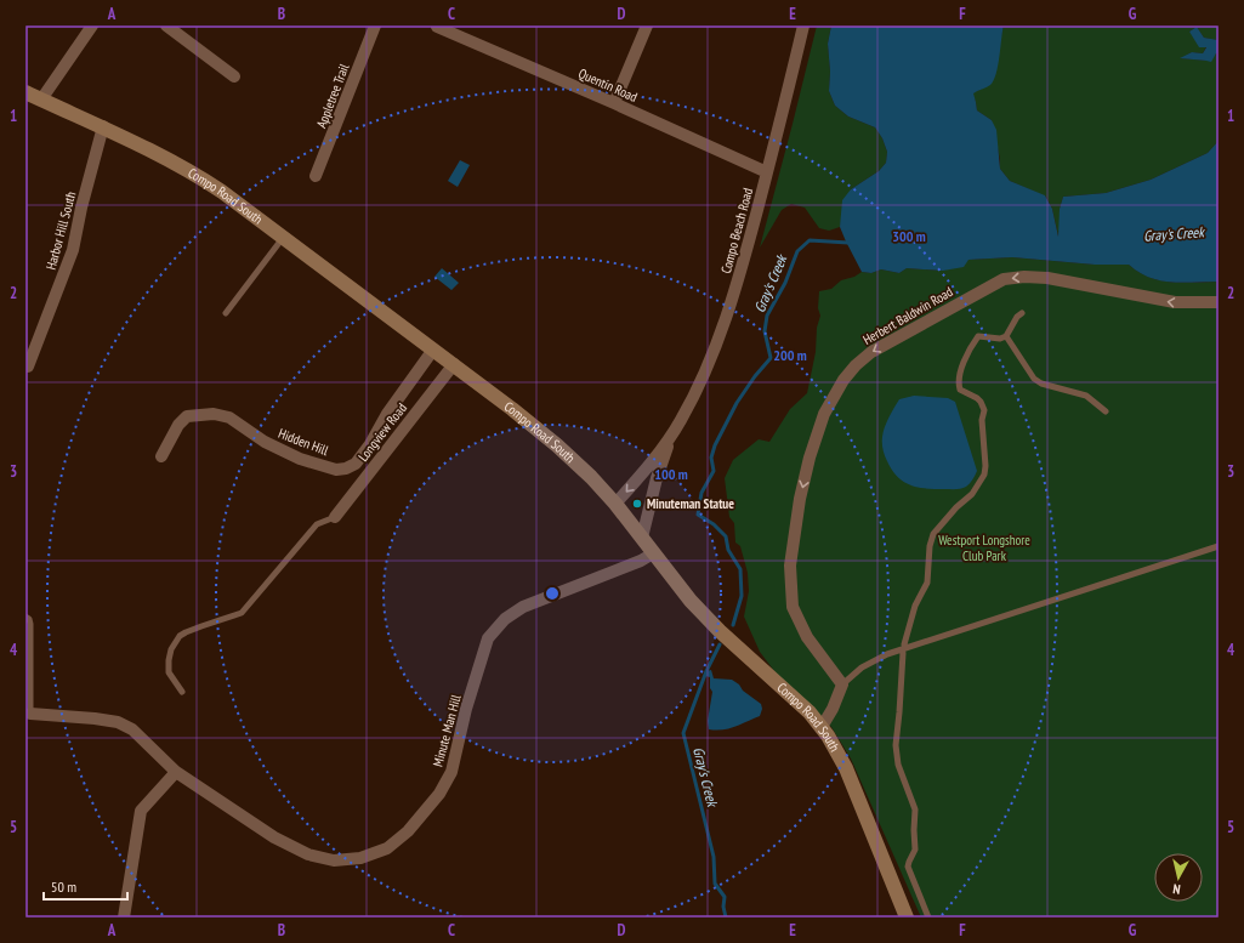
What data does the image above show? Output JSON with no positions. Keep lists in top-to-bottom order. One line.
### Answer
{"streets":{"street":["Quentin Road","Appletree Trail","Compo Road South","Harbor Hill South","Compo Beach Road","Herbert Baldwin Road","Longview Road","Hidden Hill","Minute Man Hill"]},"crossings":[["Quentin Road","Compo Beach Road"],["Compo Road South","Harbor Hill South"],["Compo Road South","Compo Beach Road"],["Compo Road South","Longview Road"],["Compo Road South","Hidden Hill"],["Compo Road South","Minute Man Hill"]],"water":["Gray's Creek"],"parks":["Westport Longshore Club Park"],"places":["Minuteman Statue"],"scale_bar":"50 m","north":"bottom","grid":{"columns":["A","B","C","D","E","F","G"],"rows":["1","2","3","4","5"]},"rings":["300 m","200 m","100 m"]}
